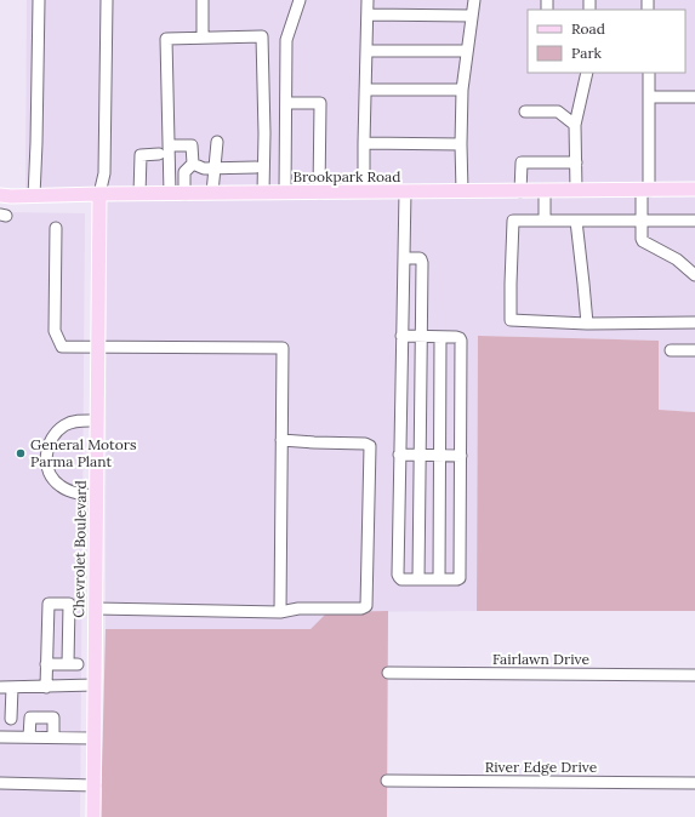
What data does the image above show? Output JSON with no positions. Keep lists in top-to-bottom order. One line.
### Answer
{"streets":{"main road":["Brookpark Road","Chevrolet Boulevard"],"street":["Fairlawn Drive","River Edge Drive"]},"crossings":[["Brookpark Road","Chevrolet Boulevard"]],"places":["General Motors Parma Plant"],"legend":["Road","Park"]}
